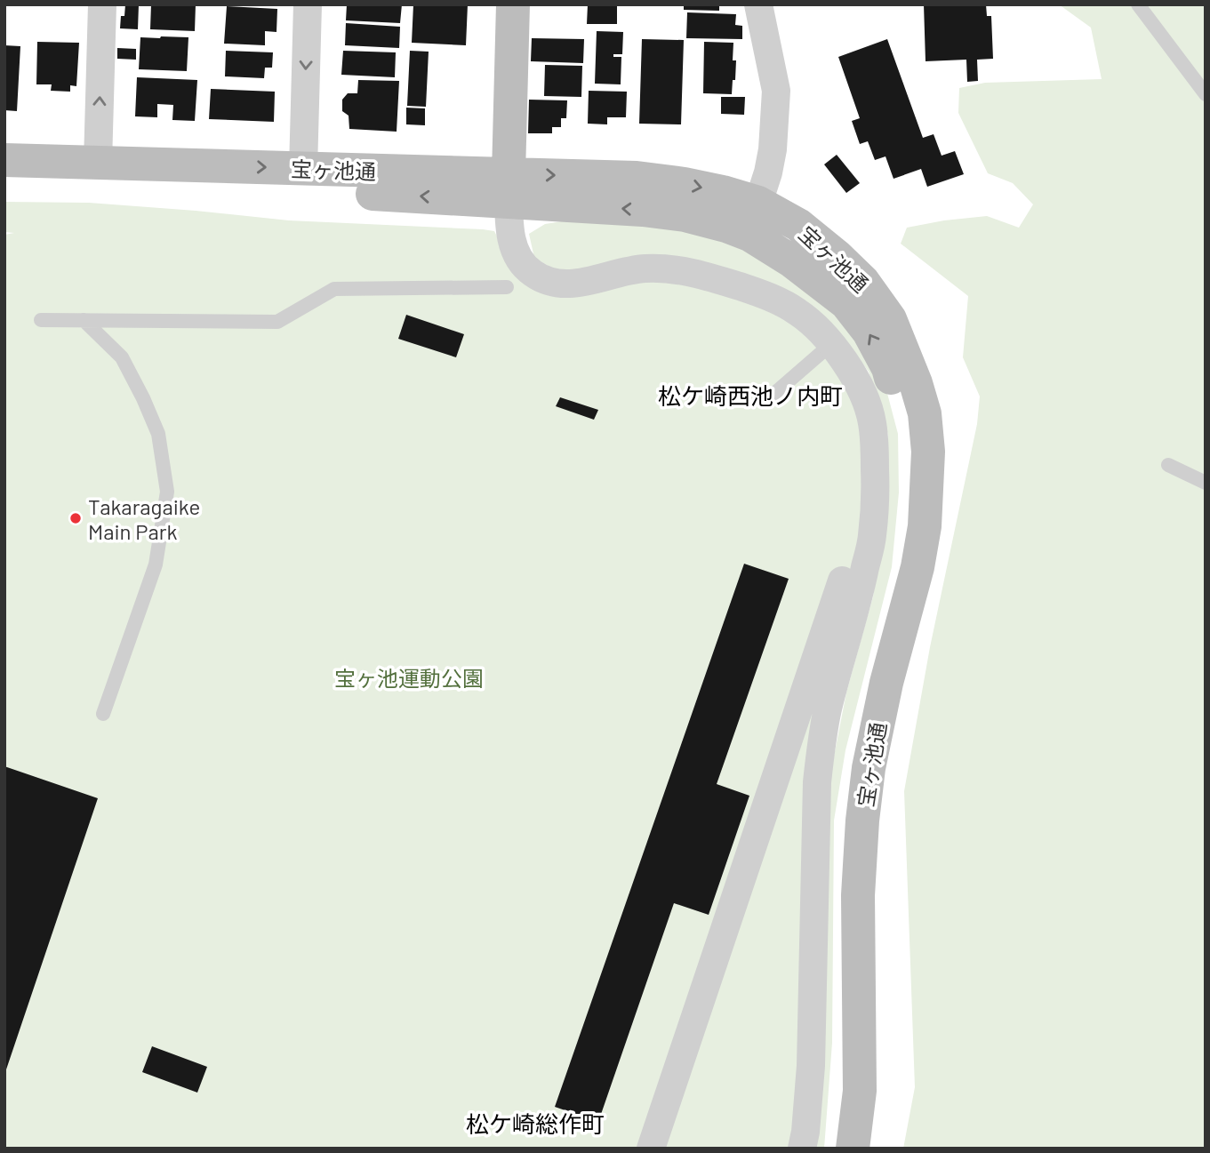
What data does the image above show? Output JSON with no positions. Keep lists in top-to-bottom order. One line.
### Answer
{"streets":{"street":["宝ヶ池通"]},"districts":["松ケ崎西池ノ内町","松ケ崎総作町"],"parks":["宝ヶ池運動公園"],"places":["Takaragaike Main Park"]}
